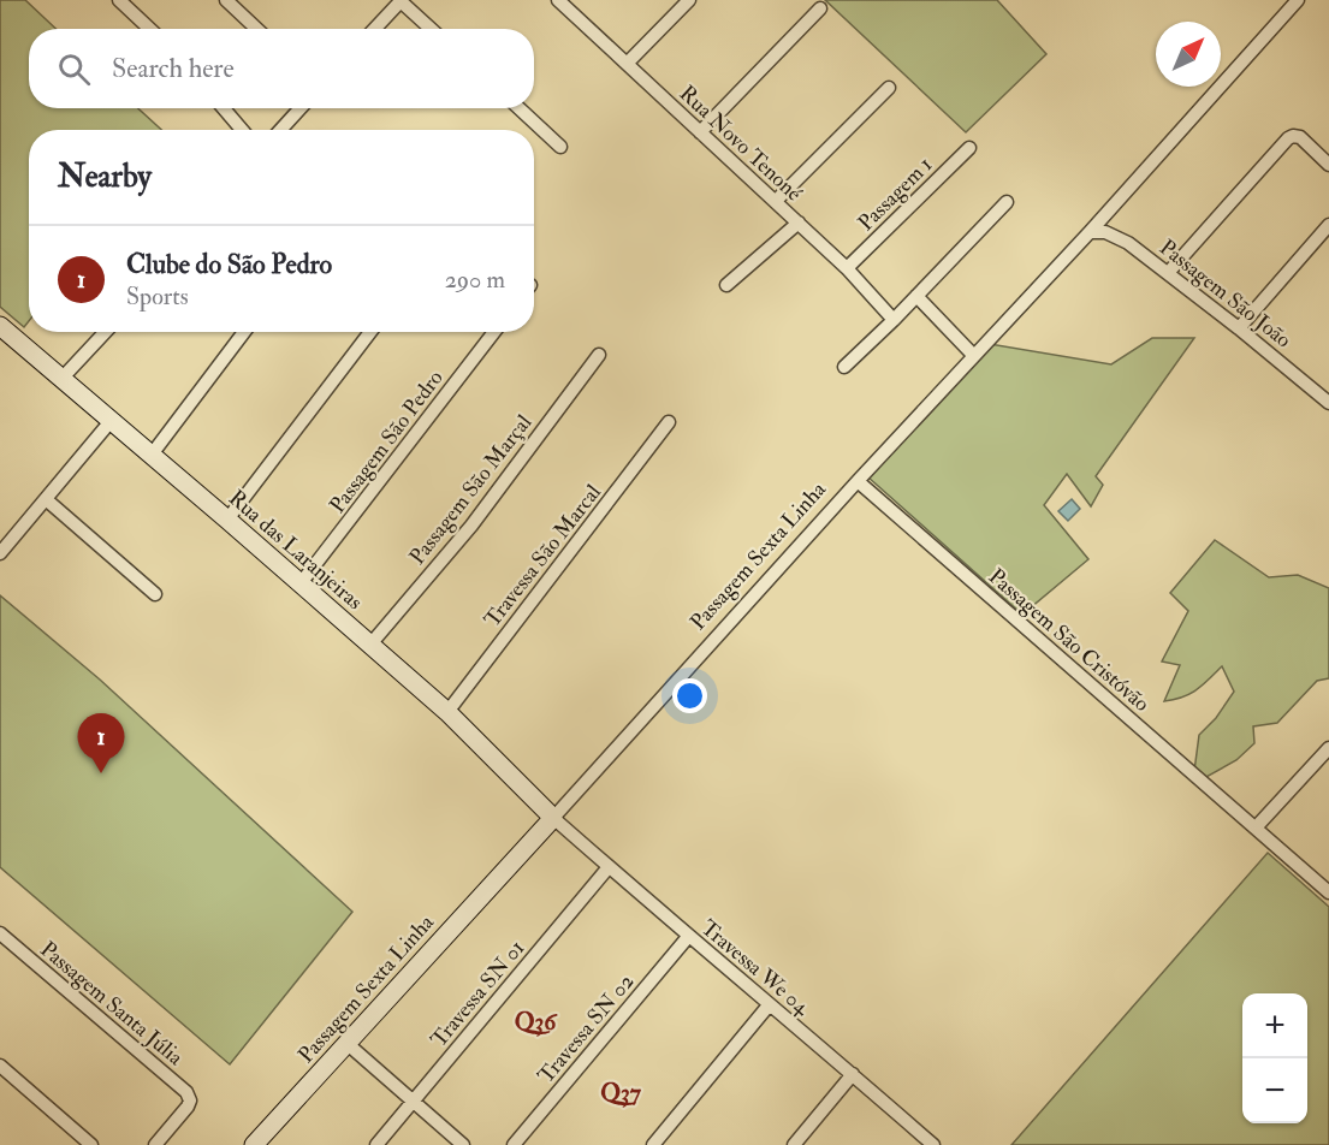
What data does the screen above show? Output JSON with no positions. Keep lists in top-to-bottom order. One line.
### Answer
{"streets":{"street":["Rua Novo Tenoné","Passagem 1","Passagem São João","Passagem São Pedro","Passagem São Marçal","Rua das Laranjeiras","Travessa São Marcal","Passagem Sexta Linha","Passagem São Cristóvão","Travessa We 04","Travessa SN 01","Passagem Santa Júlia","Travessa SN 02"]},"crossings":[["Rua Novo Tenoné","Passagem 1"],["Passagem São João","Passagem Sexta Linha"],["Passagem São Pedro","Rua das Laranjeiras"],["Passagem São Marçal","Rua das Laranjeiras"],["Rua das Laranjeiras","Travessa São Marcal"],["Rua das Laranjeiras","Passagem Sexta Linha"],["Rua das Laranjeiras","Travessa We 04"],["Passagem Sexta Linha","Passagem São Cristóvão"],["Passagem Sexta Linha","Travessa We 04"],["Travessa We 04","Travessa SN 01"],["Travessa We 04","Travessa SN 02"]],"districts":["Q36","Q37"],"north":"top right","page":{"search":"Search here","heading":"Nearby","list":[{"mark":"1","name":"Clube do São Pedro","note":"Sports","value":"290 m"}],"pins":"1","map_buttons":["+","−"]}}
